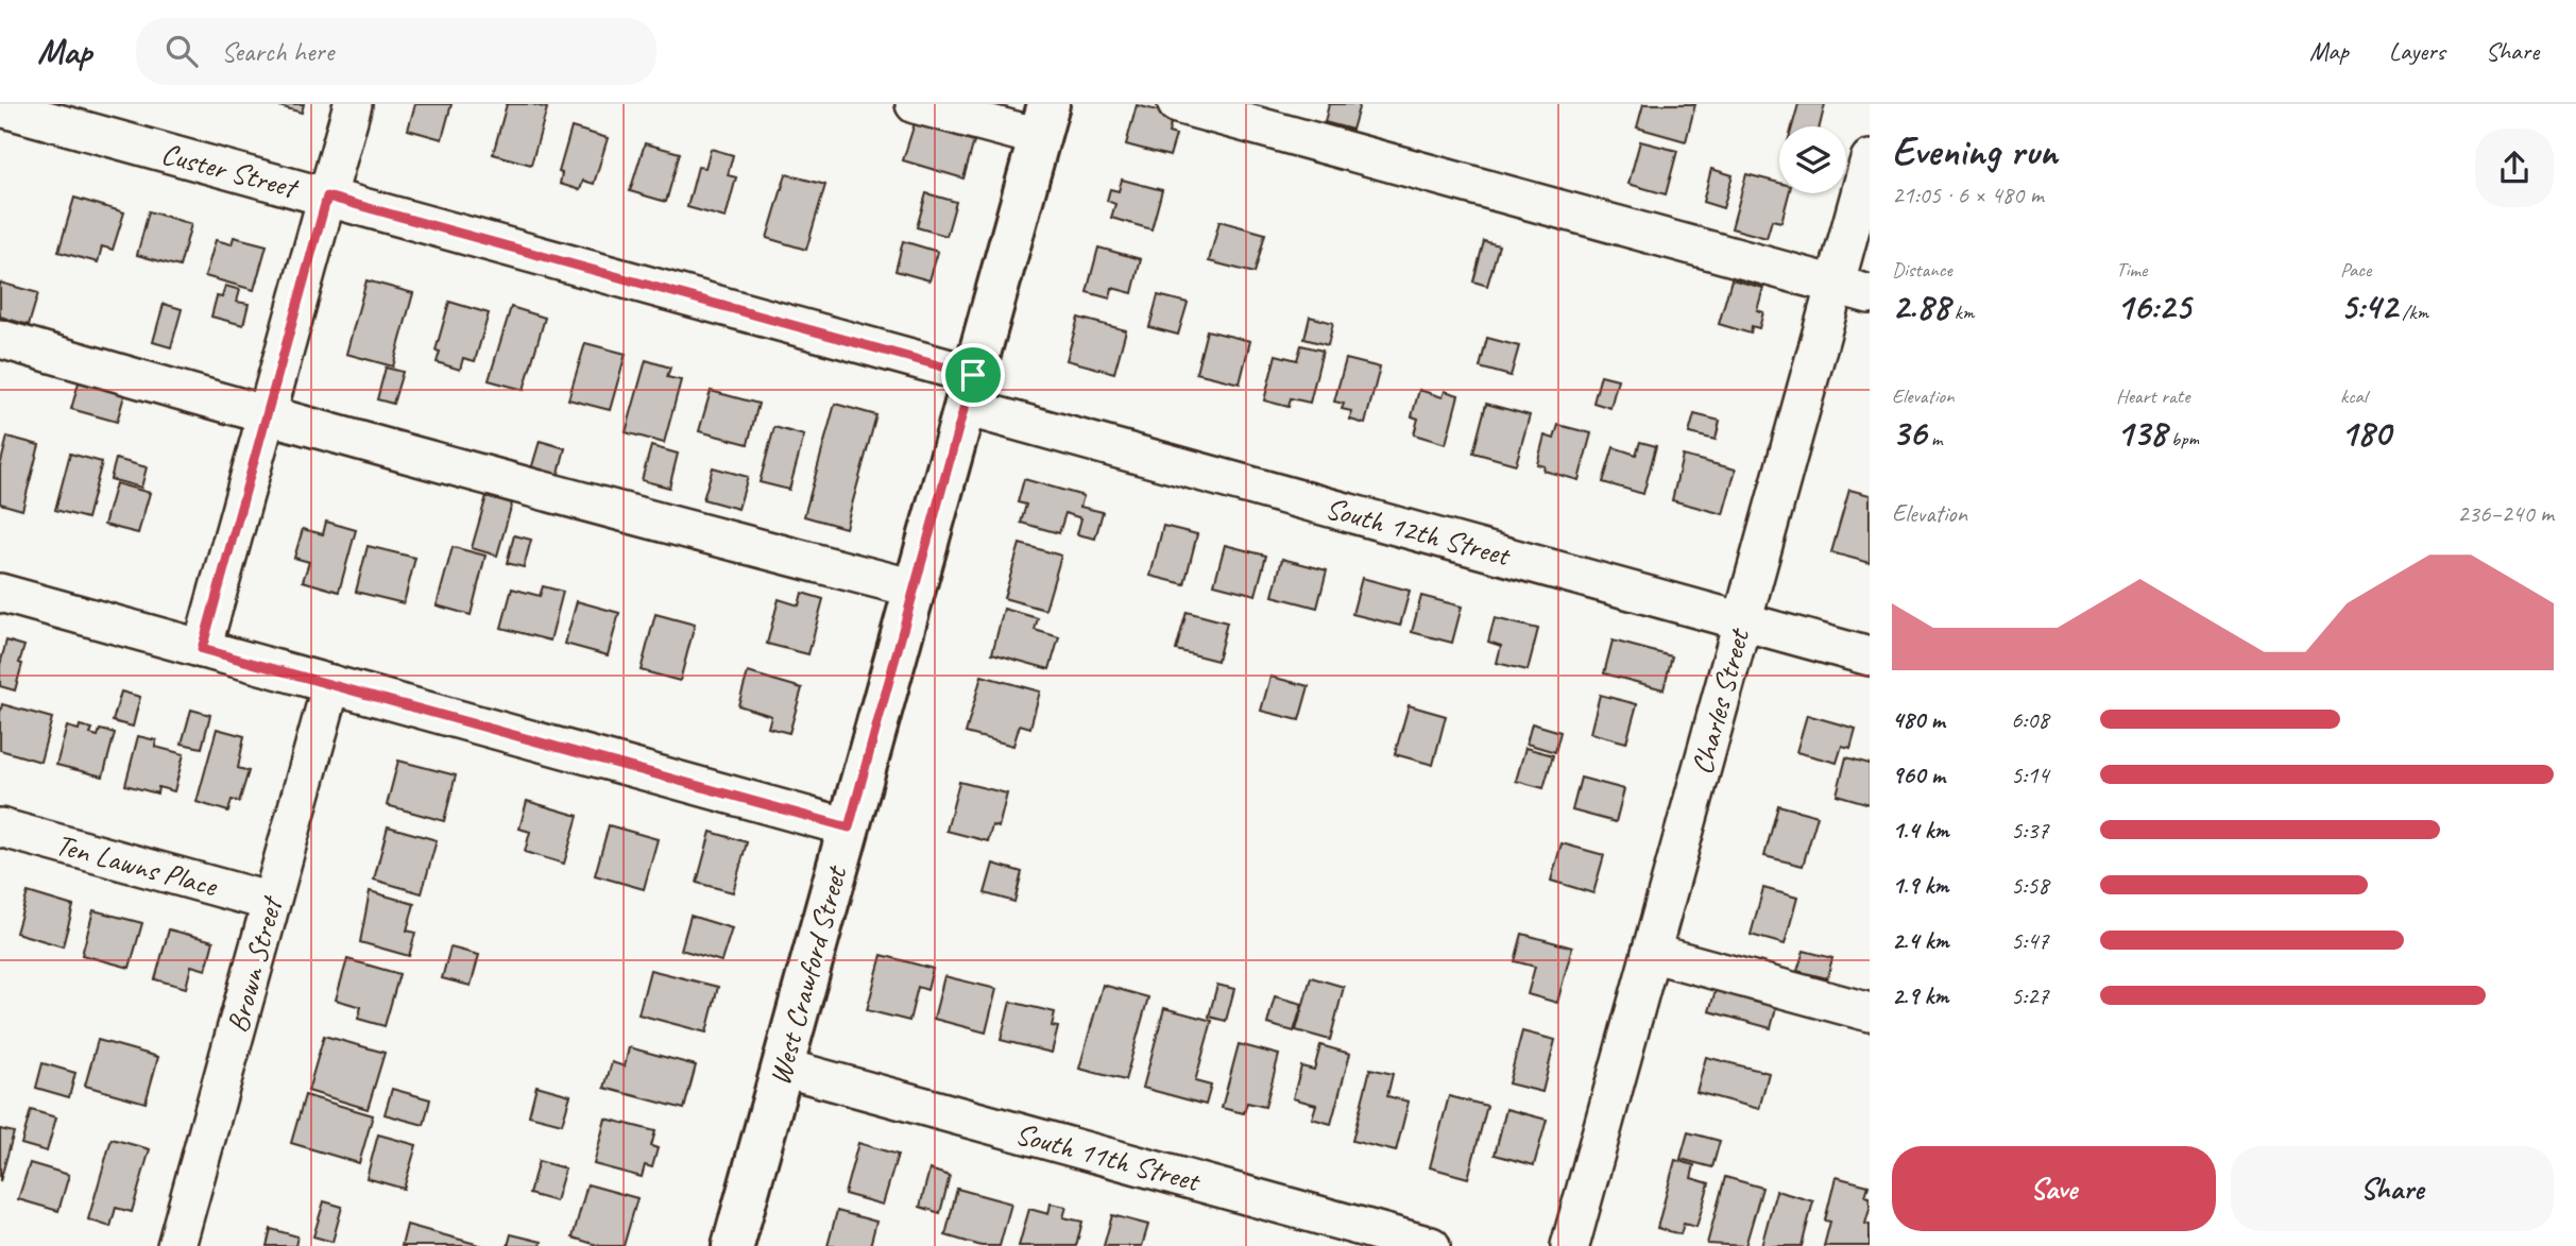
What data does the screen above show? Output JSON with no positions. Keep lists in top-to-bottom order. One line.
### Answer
{"streets":{"main road":["West Crawford Street"],"street":["Custer Street","South 12th Street","Charles Street","Ten Lawns Place","Brown Street","South 11th Street"]},"crossings":[["Custer Street","South 12th Street"],["Custer Street","West Crawford Street"],["South 12th Street","Charles Street"],["South 12th Street","West Crawford Street"],["Ten Lawns Place","Brown Street"],["West Crawford Street","South 11th Street"]],"page":{"header":"Map","search":"Search here","nav":["Map","Layers","Share"],"heading":["Evening run","21:05 · 6 × 480 m"],"stats":[["Distance","2.88 km"],["Time","16:25"],["Pace","5:42 /km"],["Elevation","36 m"],["Heart rate","138 bpm"],["kcal","180"]],"chart":["Elevation","236–240 m"],"list":[{"name":"480 m","note":"6:08"},{"name":"960 m","note":"5:14"},{"name":"1.4 km","note":"5:37"},{"name":"1.9 km","note":"5:58"},{"name":"2.4 km","note":"5:47"},{"name":"2.9 km","note":"5:27"}],"buttons":["Save","Share"]}}
